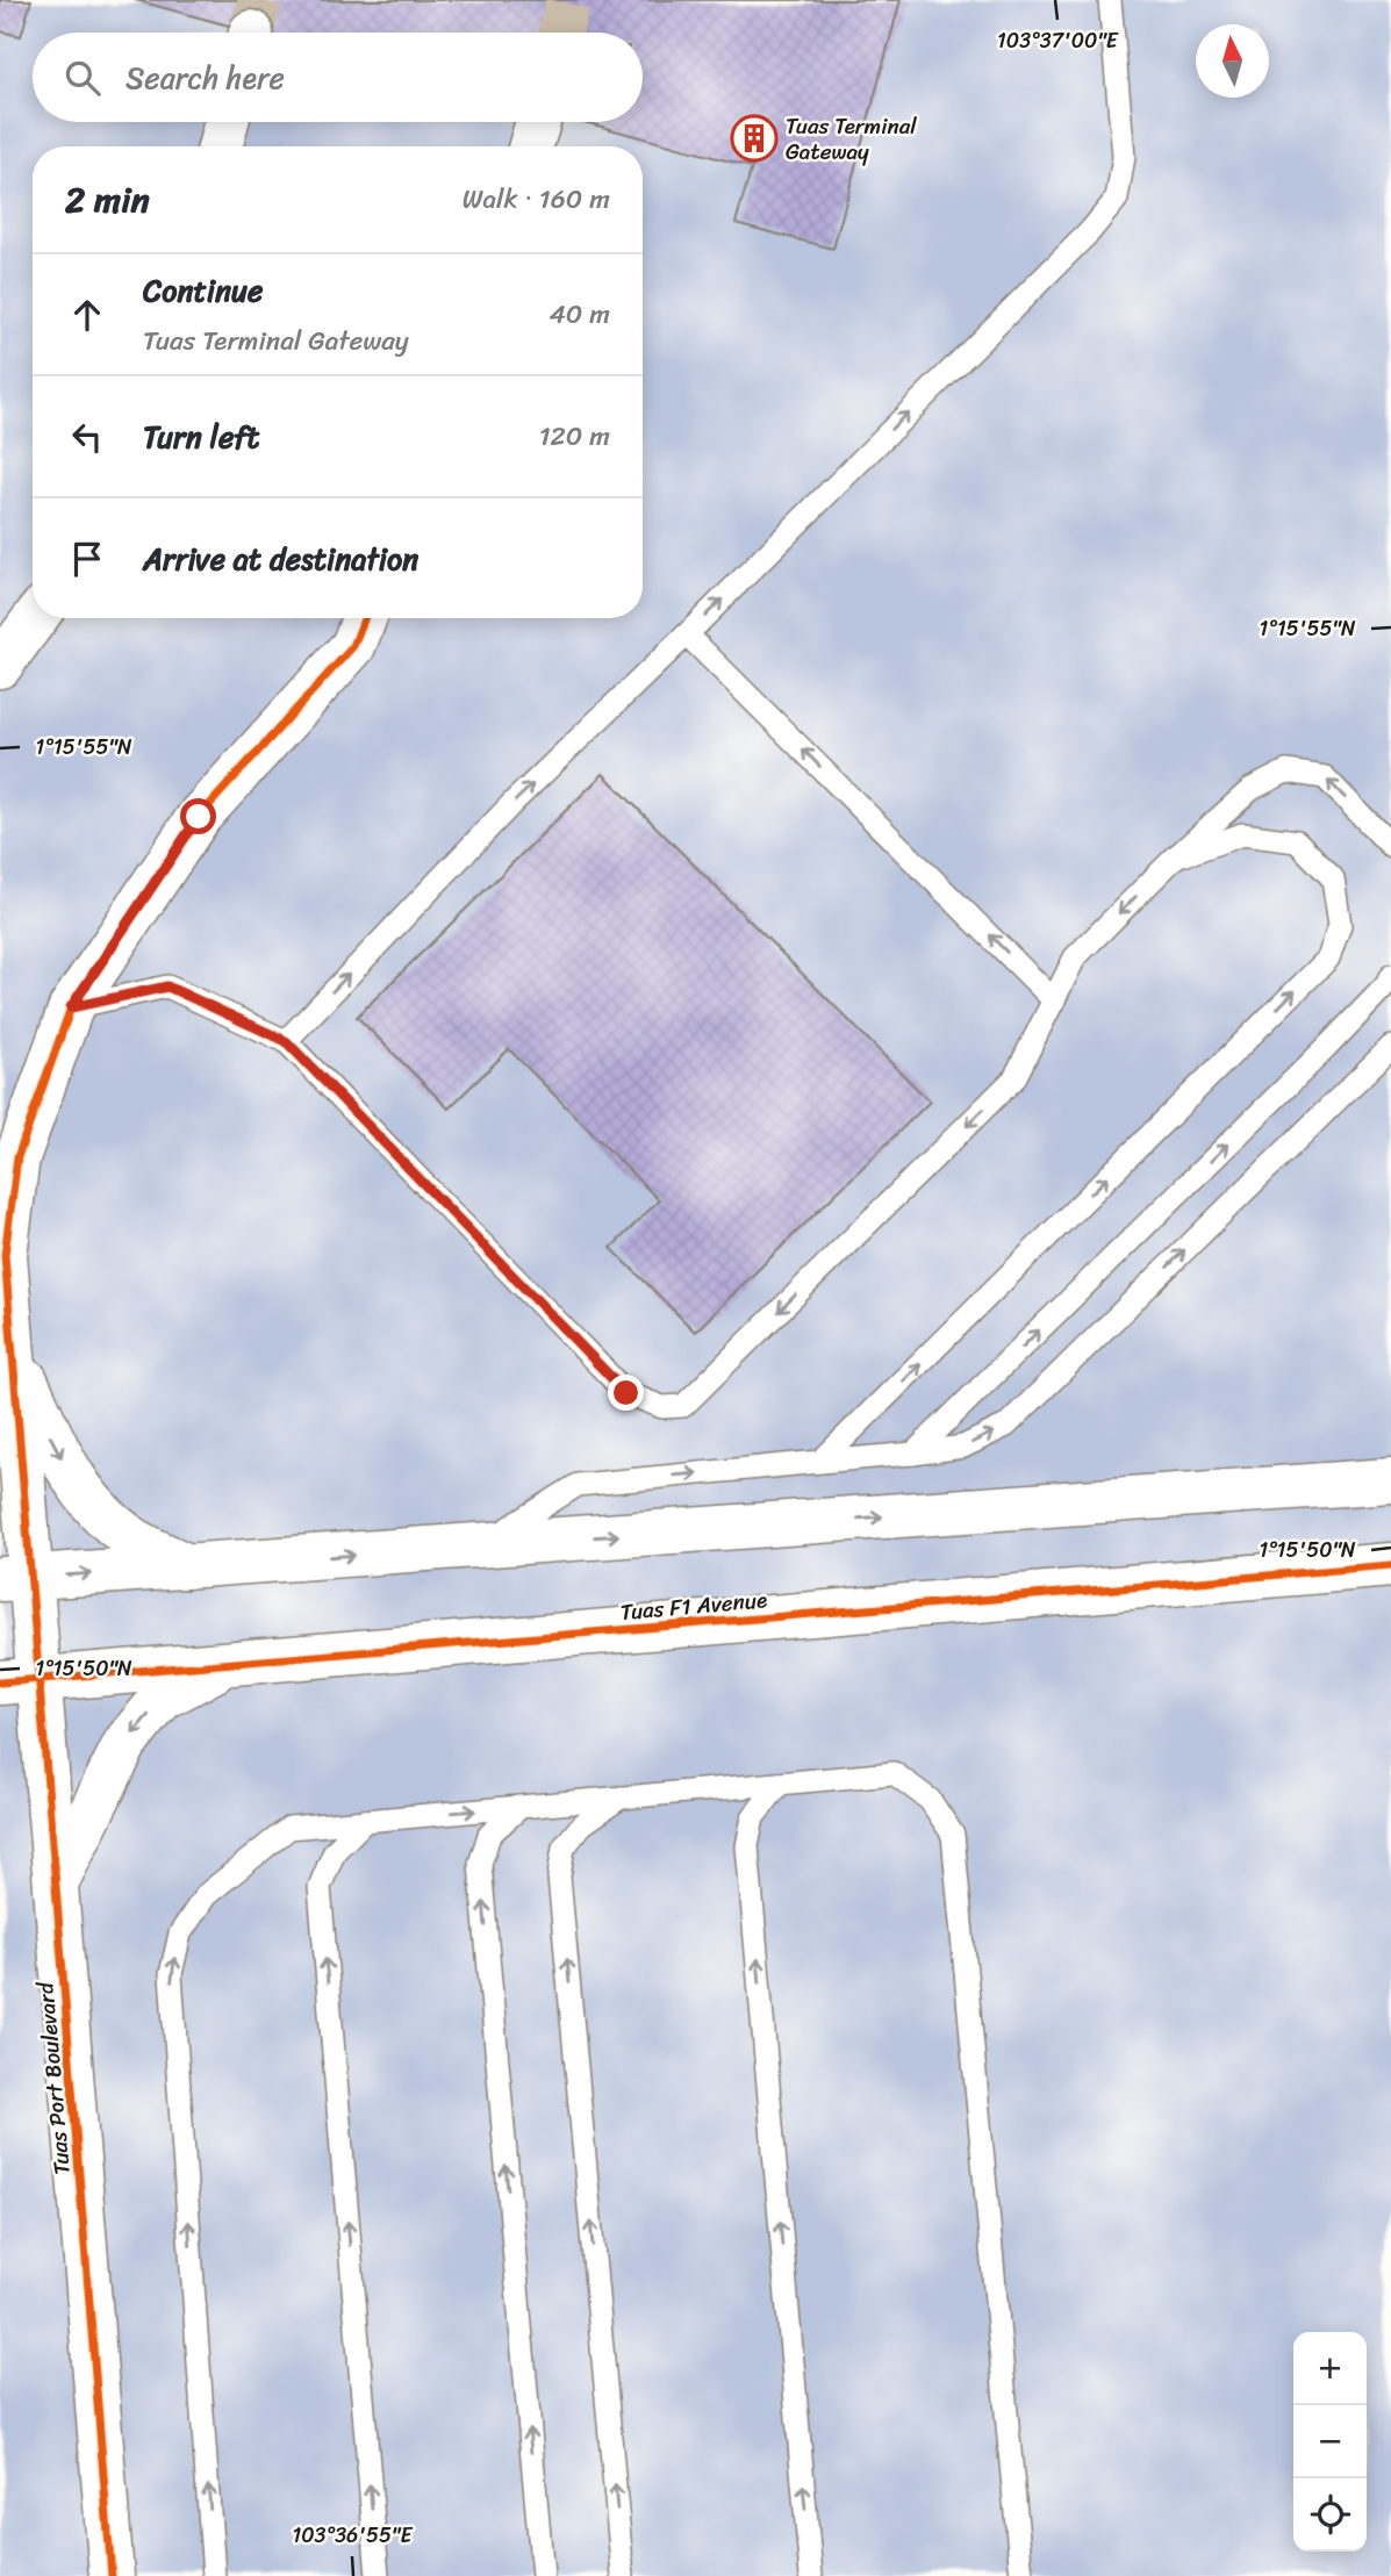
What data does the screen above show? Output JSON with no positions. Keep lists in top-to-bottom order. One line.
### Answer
{"streets":{"street":["Tuas F1 Avenue","Tuas Port Boulevard"]},"crossings":[["Tuas F1 Avenue","Tuas Port Boulevard"]],"places":{"building":["Tuas Terminal Gateway"]},"north":"top","page":{"search":"Search here","heading":["2 min","Walk · 160 m"],"list":[["Continue","Tuas Terminal Gateway","40 m"],["Turn left","120 m"],"Arrive at destination"],"map_buttons":["+","−"]},"coordinates":["103°37'00\"E","1°15'55\"N","1°15'50\"N","103°36'55\"E"]}
